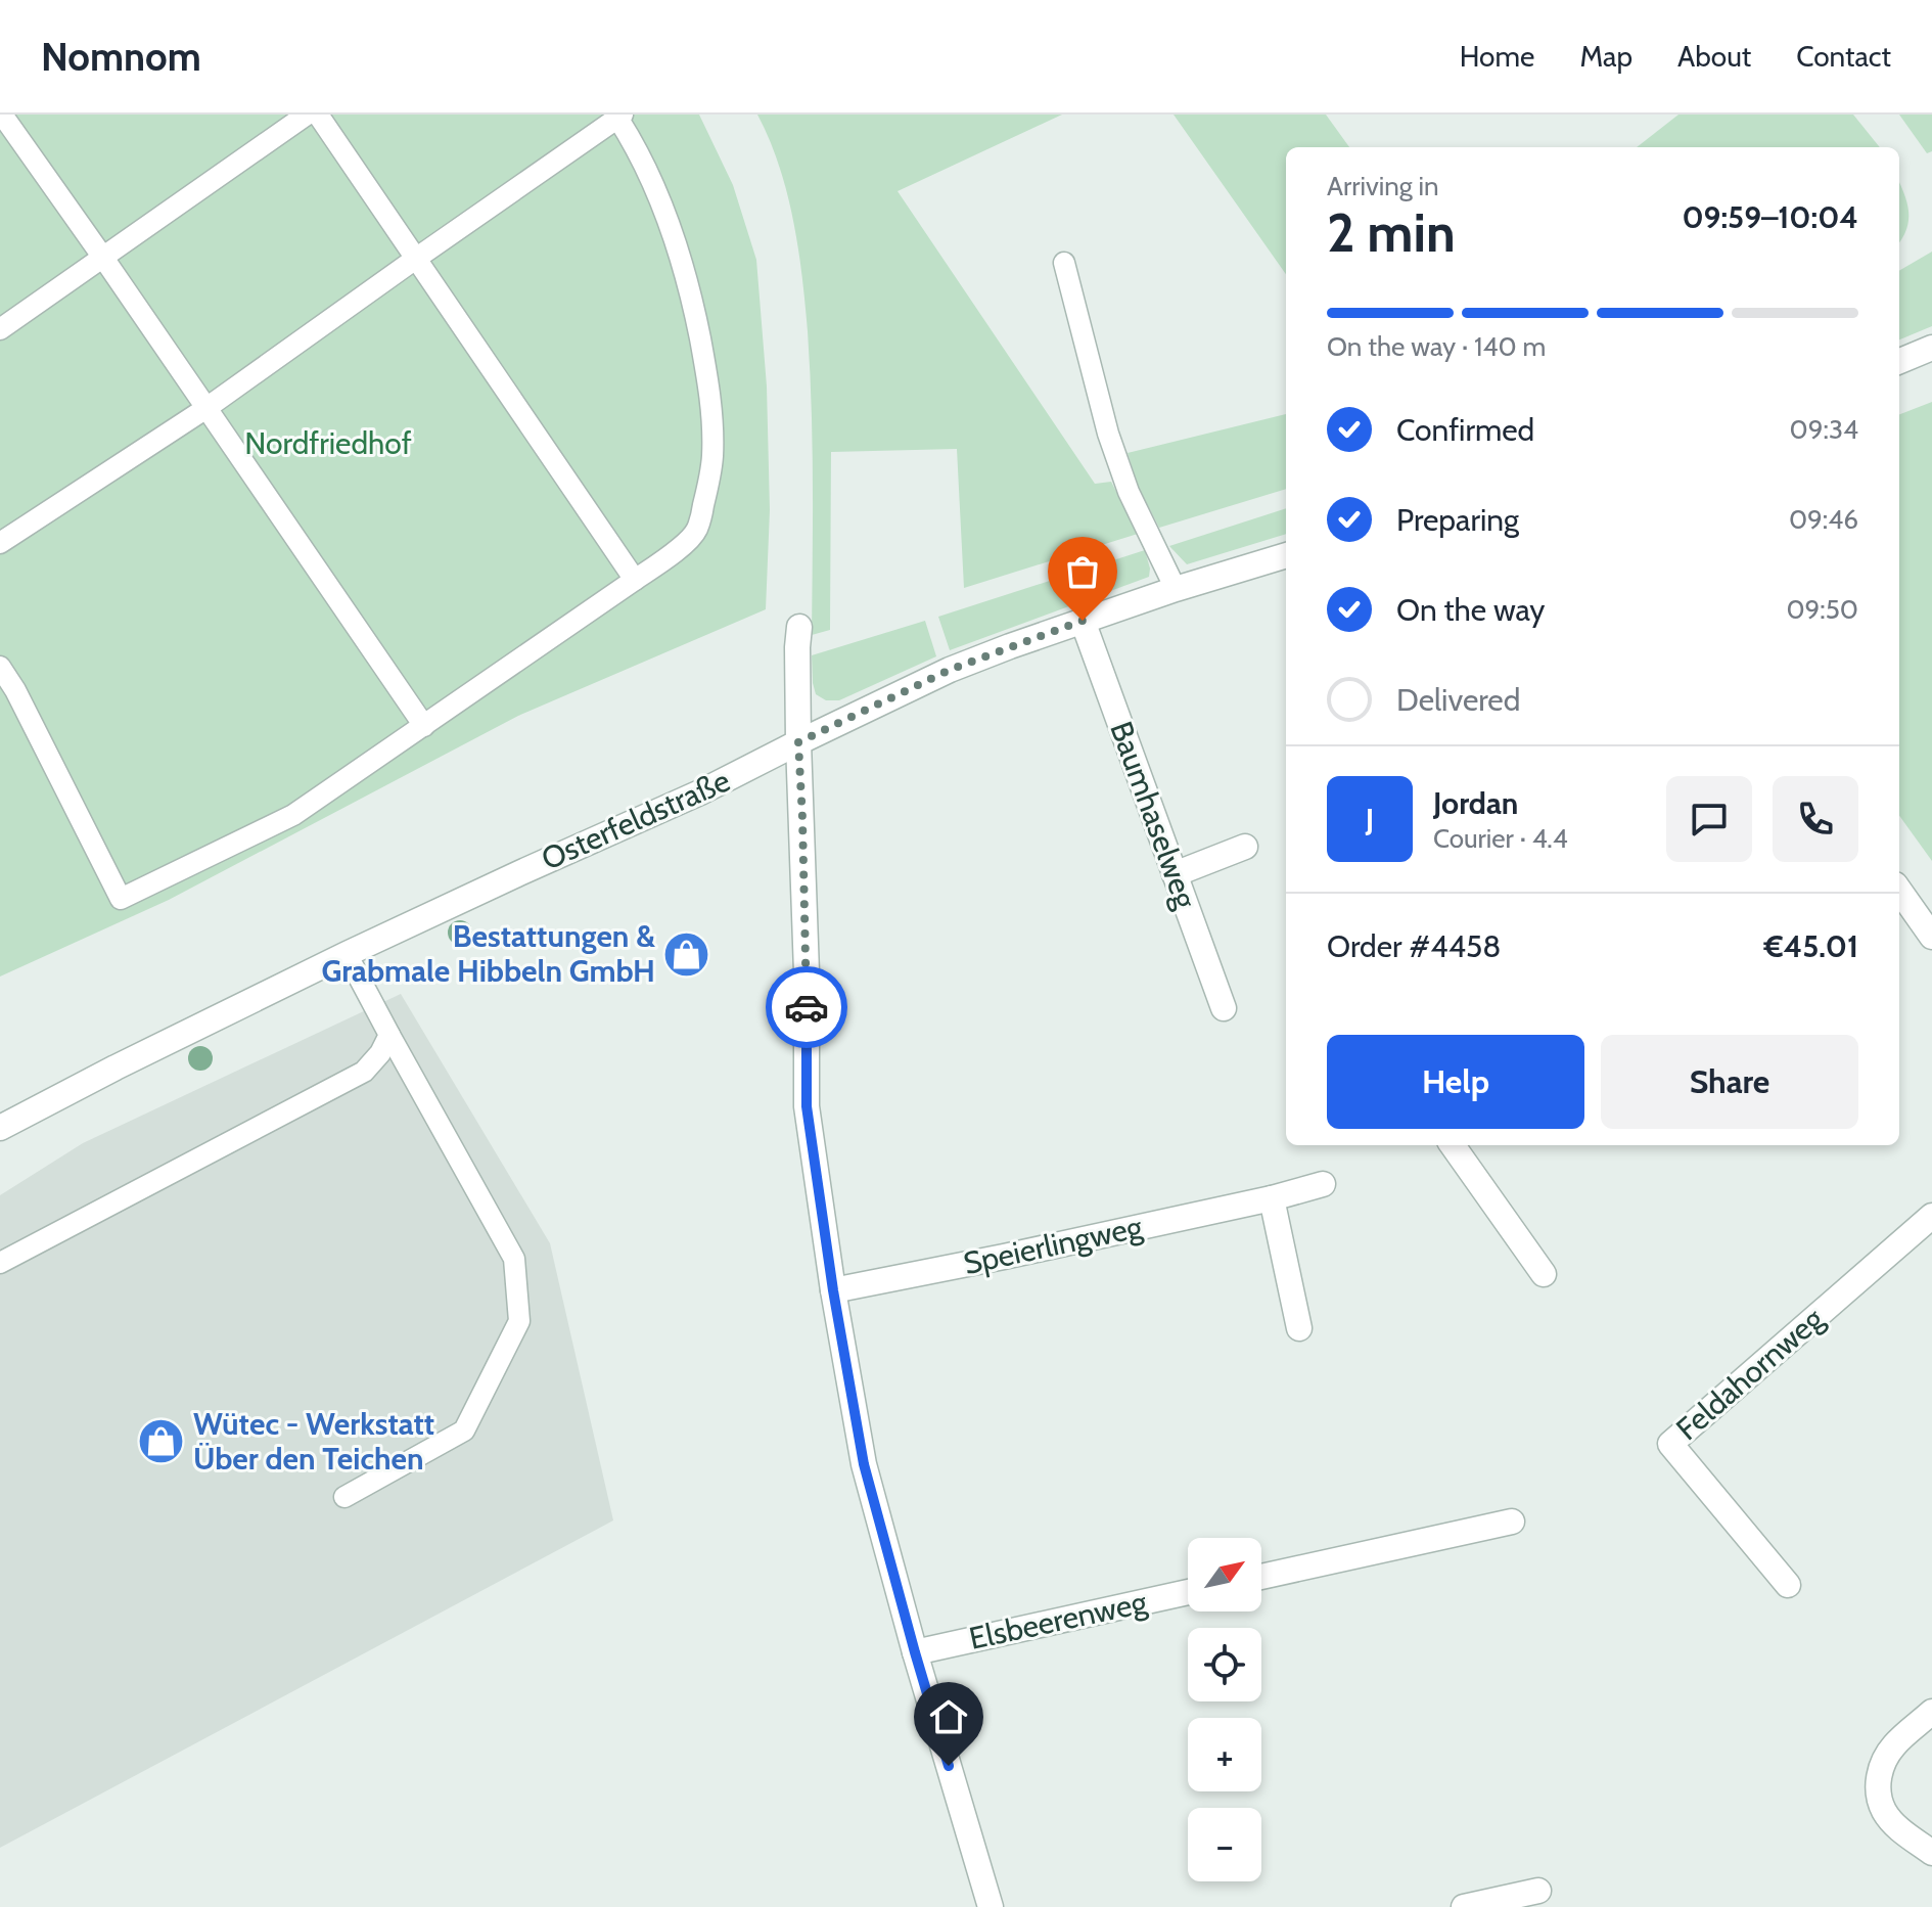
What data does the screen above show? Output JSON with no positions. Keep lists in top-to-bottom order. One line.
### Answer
{"streets":{"street":["Baumhaselweg","Osterfeldstraße","Speierlingweg","Feldahornweg","Elsbeerenweg"]},"crossings":[["Baumhaselweg","Osterfeldstraße"]],"parks":["Nordfriedhof"],"places":{"shop":["Bestattungen & Grabmale Hibbeln GmbH","Wütec - Werkstatt Über den Teichen"]},"north":"top right","page":{"header":"Nomnom","nav":["Home","Map","About","Contact"],"heading":["2 min","Arriving in","09:59–10:04"],"panel":["Jordan","Courier · 4.4","Order #4458","€45.01"],"bar":"On the way · 140 m","list":[["Confirmed","09:34"],["Preparing","09:46"],["On the way","09:50"],"Delivered"],"round":"J","buttons":["Help","Share"],"map_buttons":["+","−"]}}
